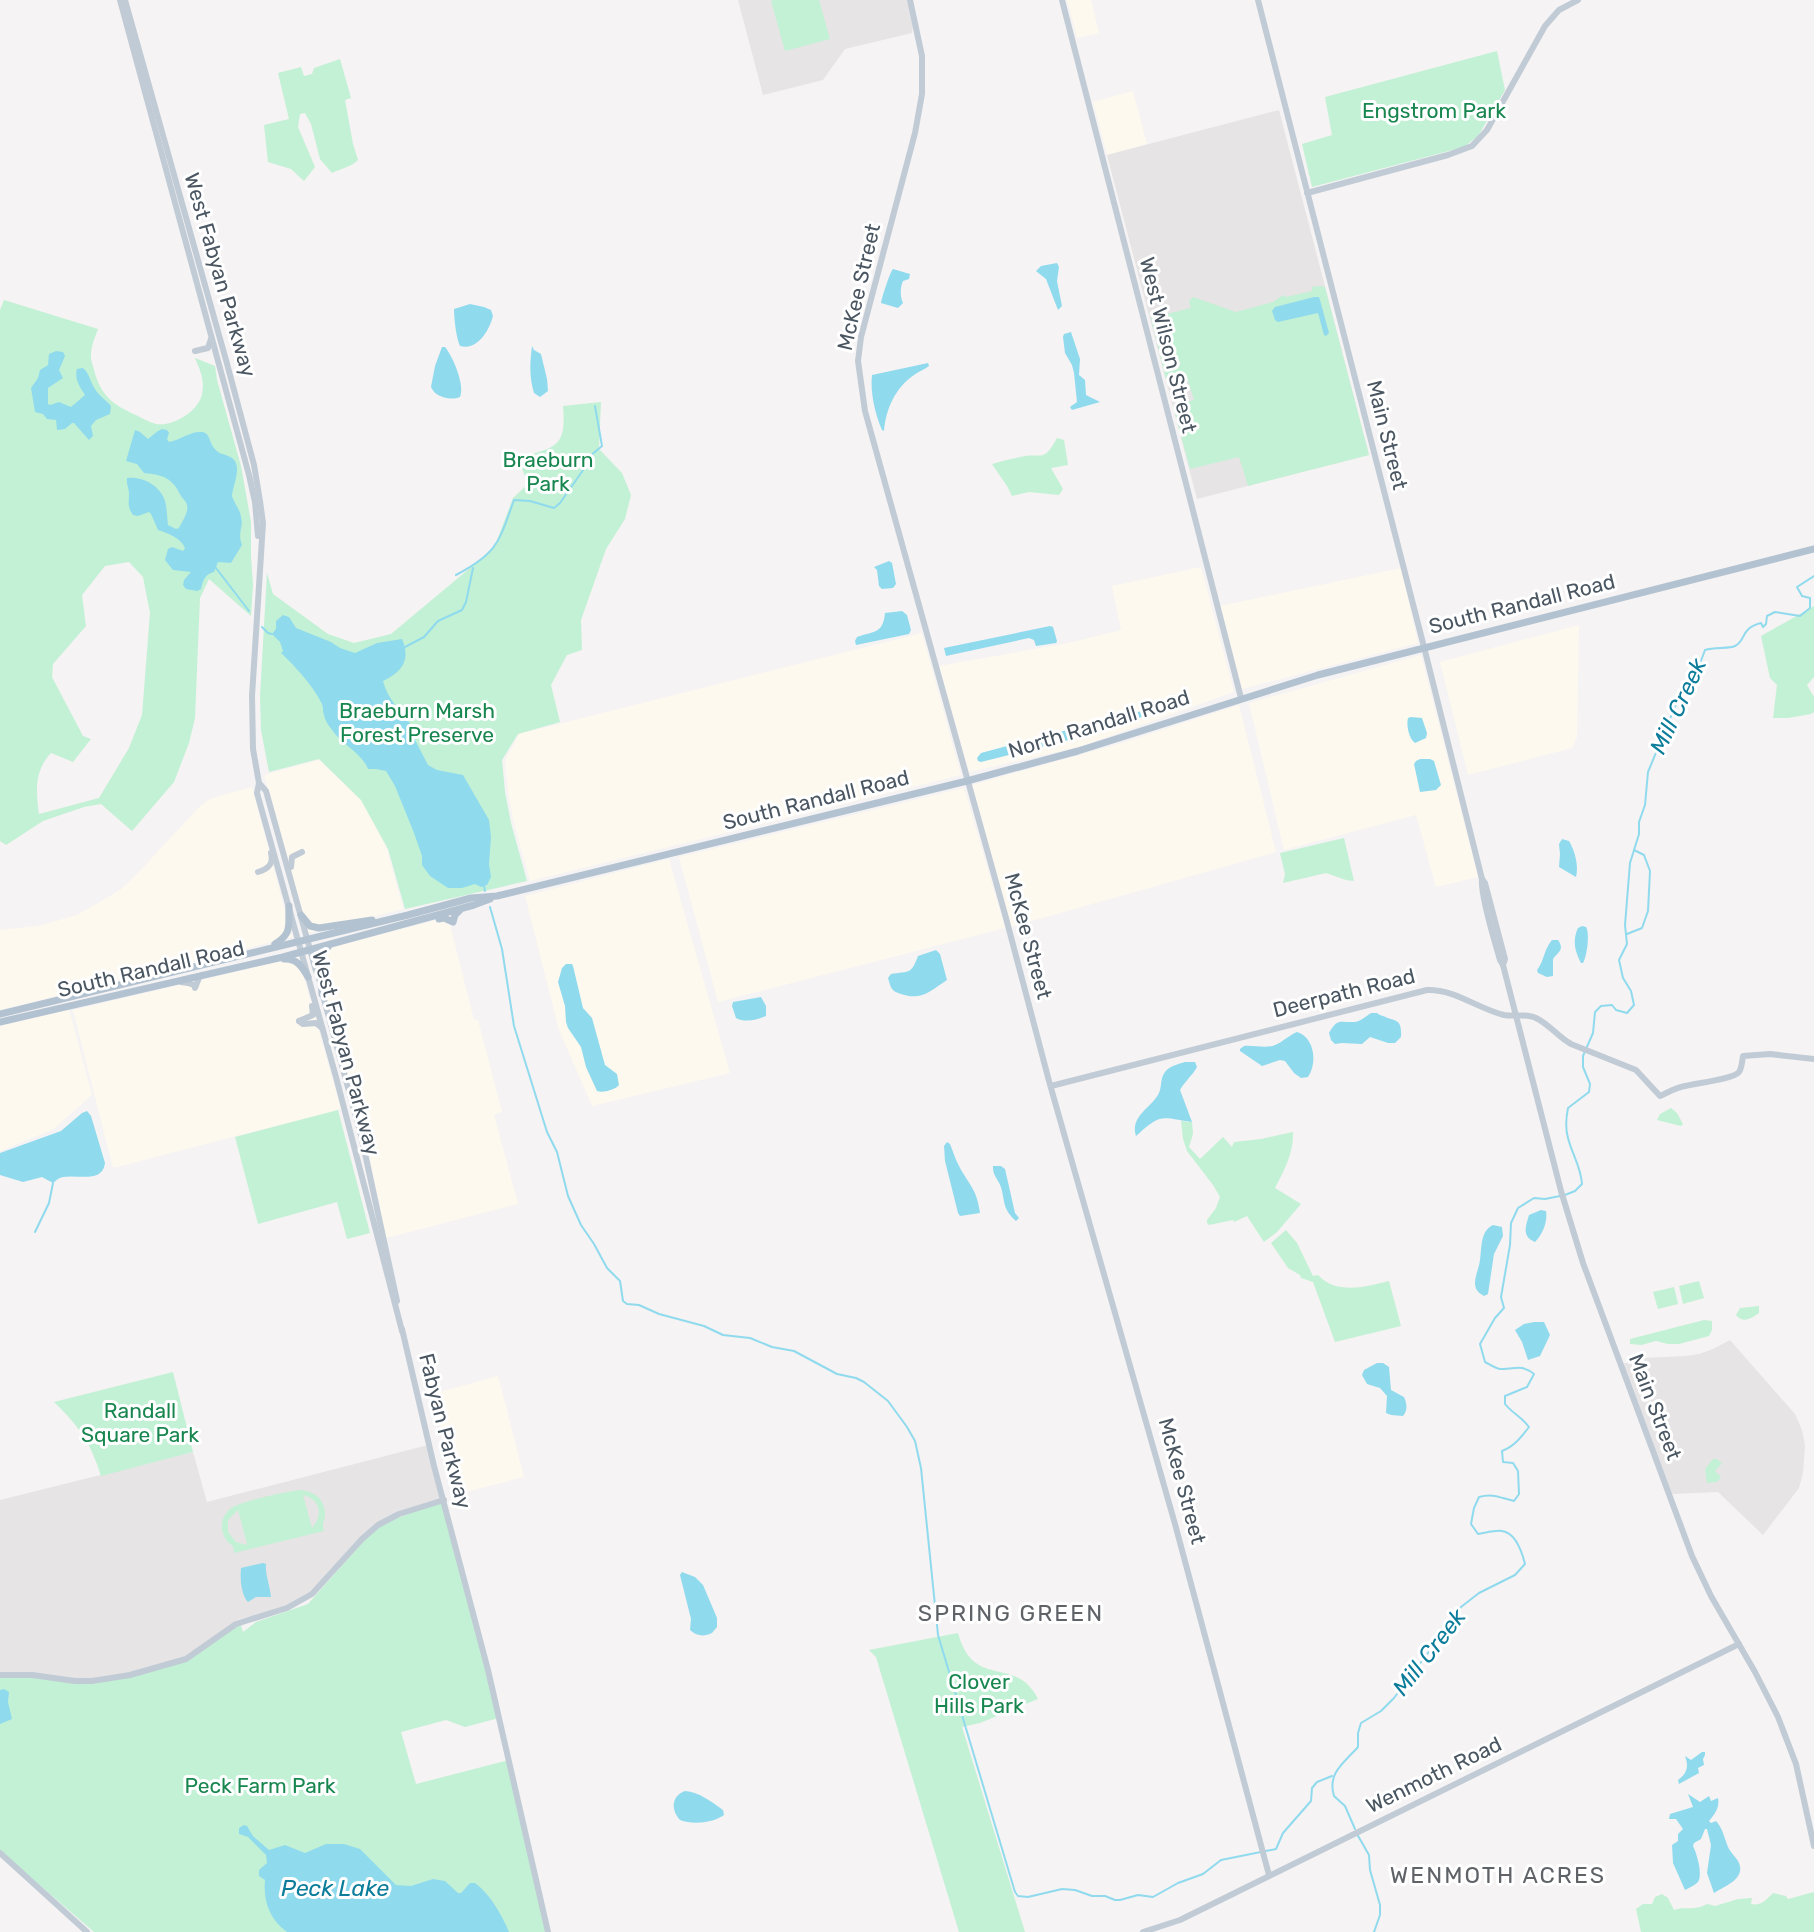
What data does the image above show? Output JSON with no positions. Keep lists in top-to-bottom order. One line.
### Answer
{"streets":{"main road":["West Fabyan Parkway","McKee Street","West Wilson Street","Main Street","South Randall Road","North Randall Road","Deerpath Road","Fabyan Parkway","Wenmoth Road"]},"crossings":[["West Fabyan Parkway","South Randall Road"],["West Fabyan Parkway","Fabyan Parkway"],["McKee Street","South Randall Road"],["McKee Street","North Randall Road"],["McKee Street","Deerpath Road"],["McKee Street","Wenmoth Road"],["West Wilson Street","South Randall Road"],["West Wilson Street","North Randall Road"],["Main Street","South Randall Road"],["Main Street","Deerpath Road"],["Main Street","Wenmoth Road"],["South Randall Road","North Randall Road"],["South Randall Road","Fabyan Parkway"]],"districts":["SPRING GREEN","WENMOTH ACRES"],"water":["Mill Creek","Peck Lake"],"parks":["Engstrom Park","Braeburn Park","Braeburn Marsh Forest Preserve","Randall Square Park","Clover Hills Park","Peck Farm Park"]}
